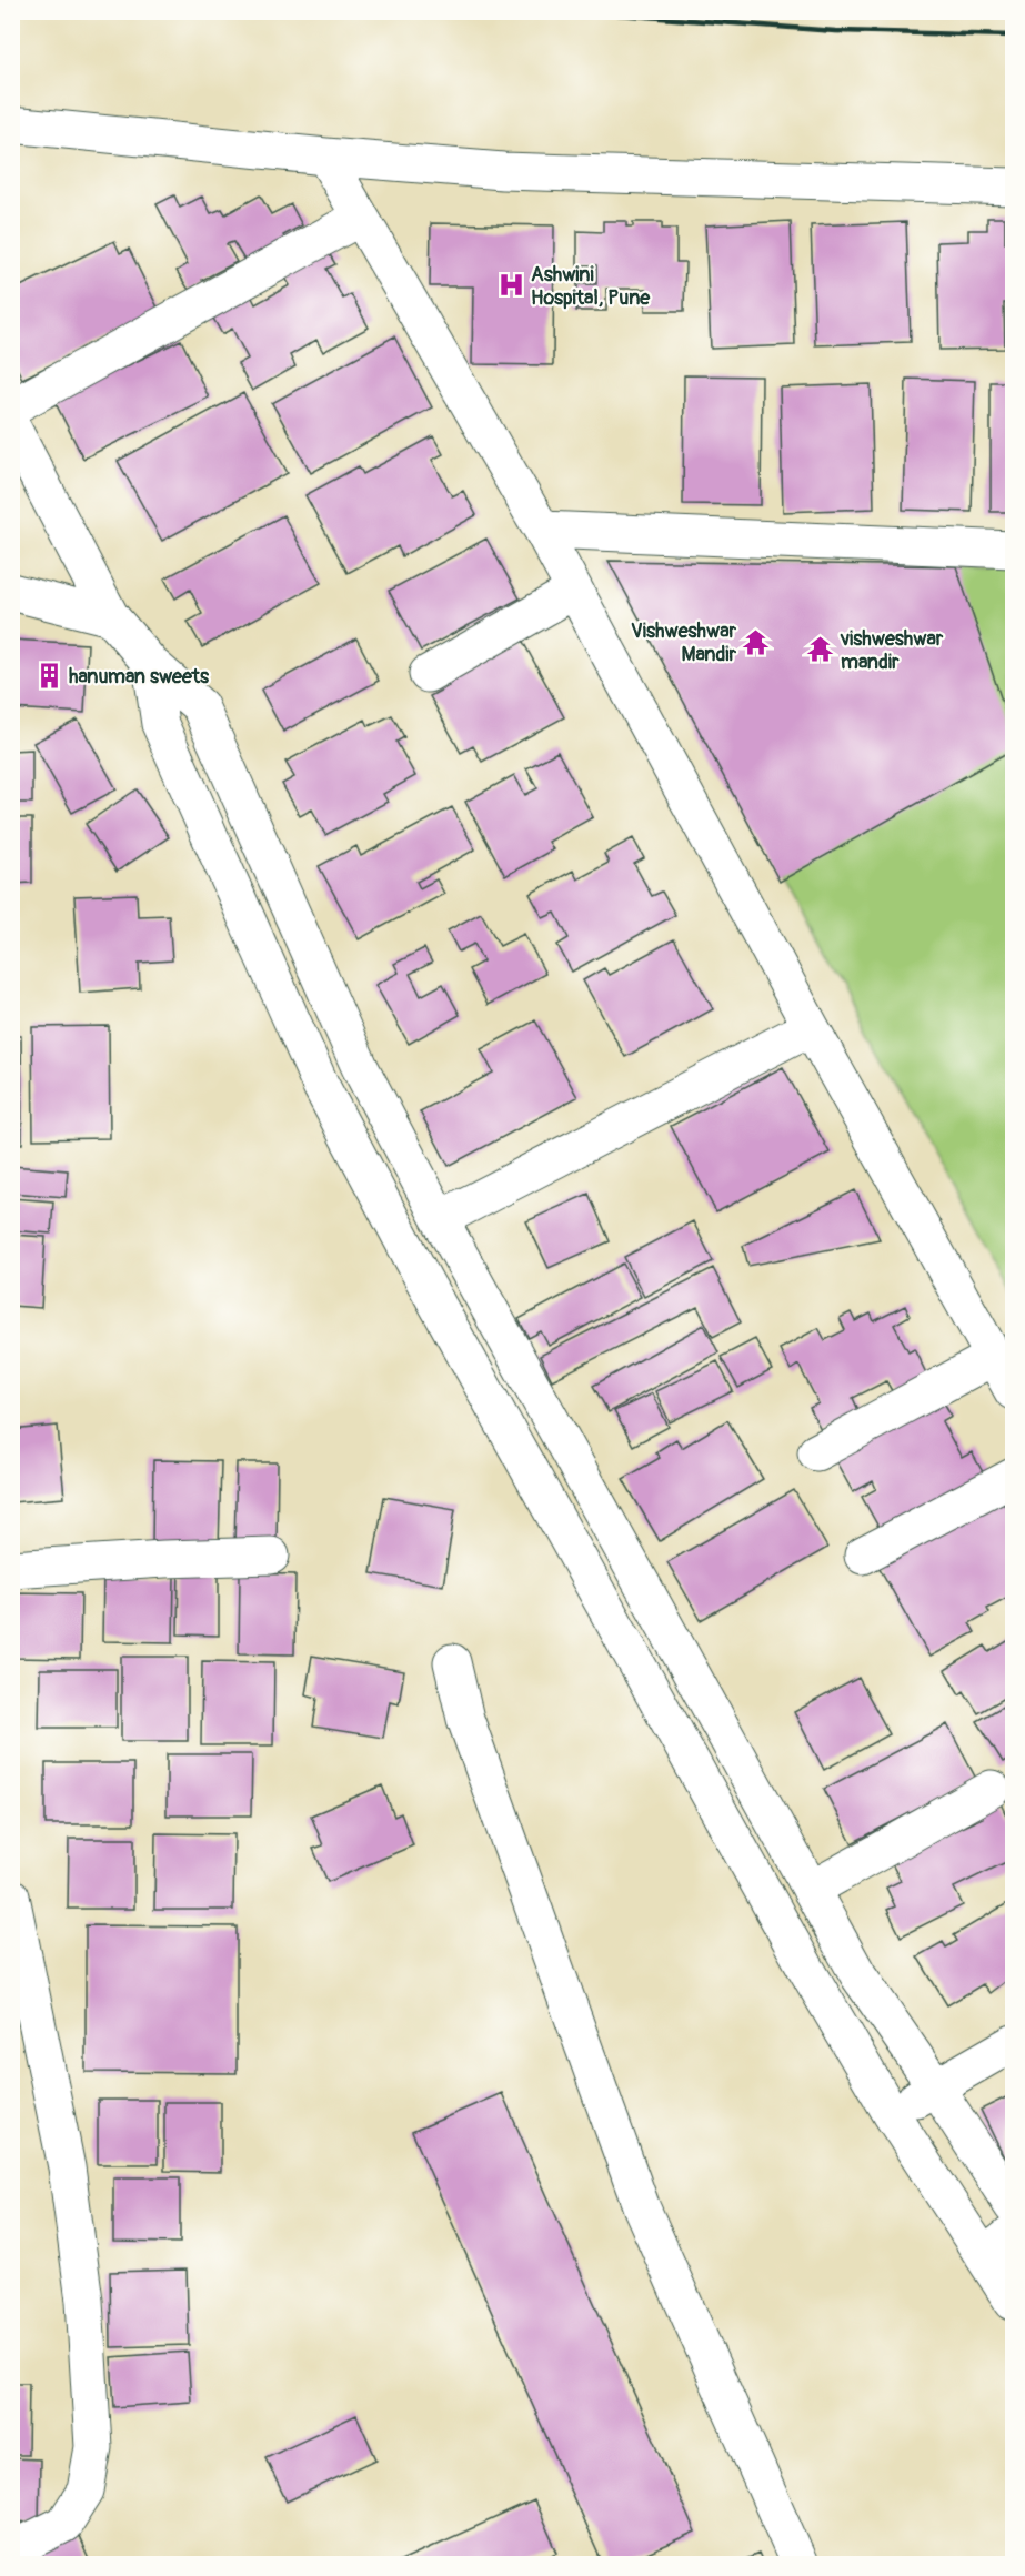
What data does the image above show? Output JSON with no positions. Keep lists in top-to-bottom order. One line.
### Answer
{"places":{"hospital":["Ashwini Hospital, Pune"],"temple":["Vishweshwar Mandir","vishweshwar mandir"],"building":["hanuman sweets"]}}
